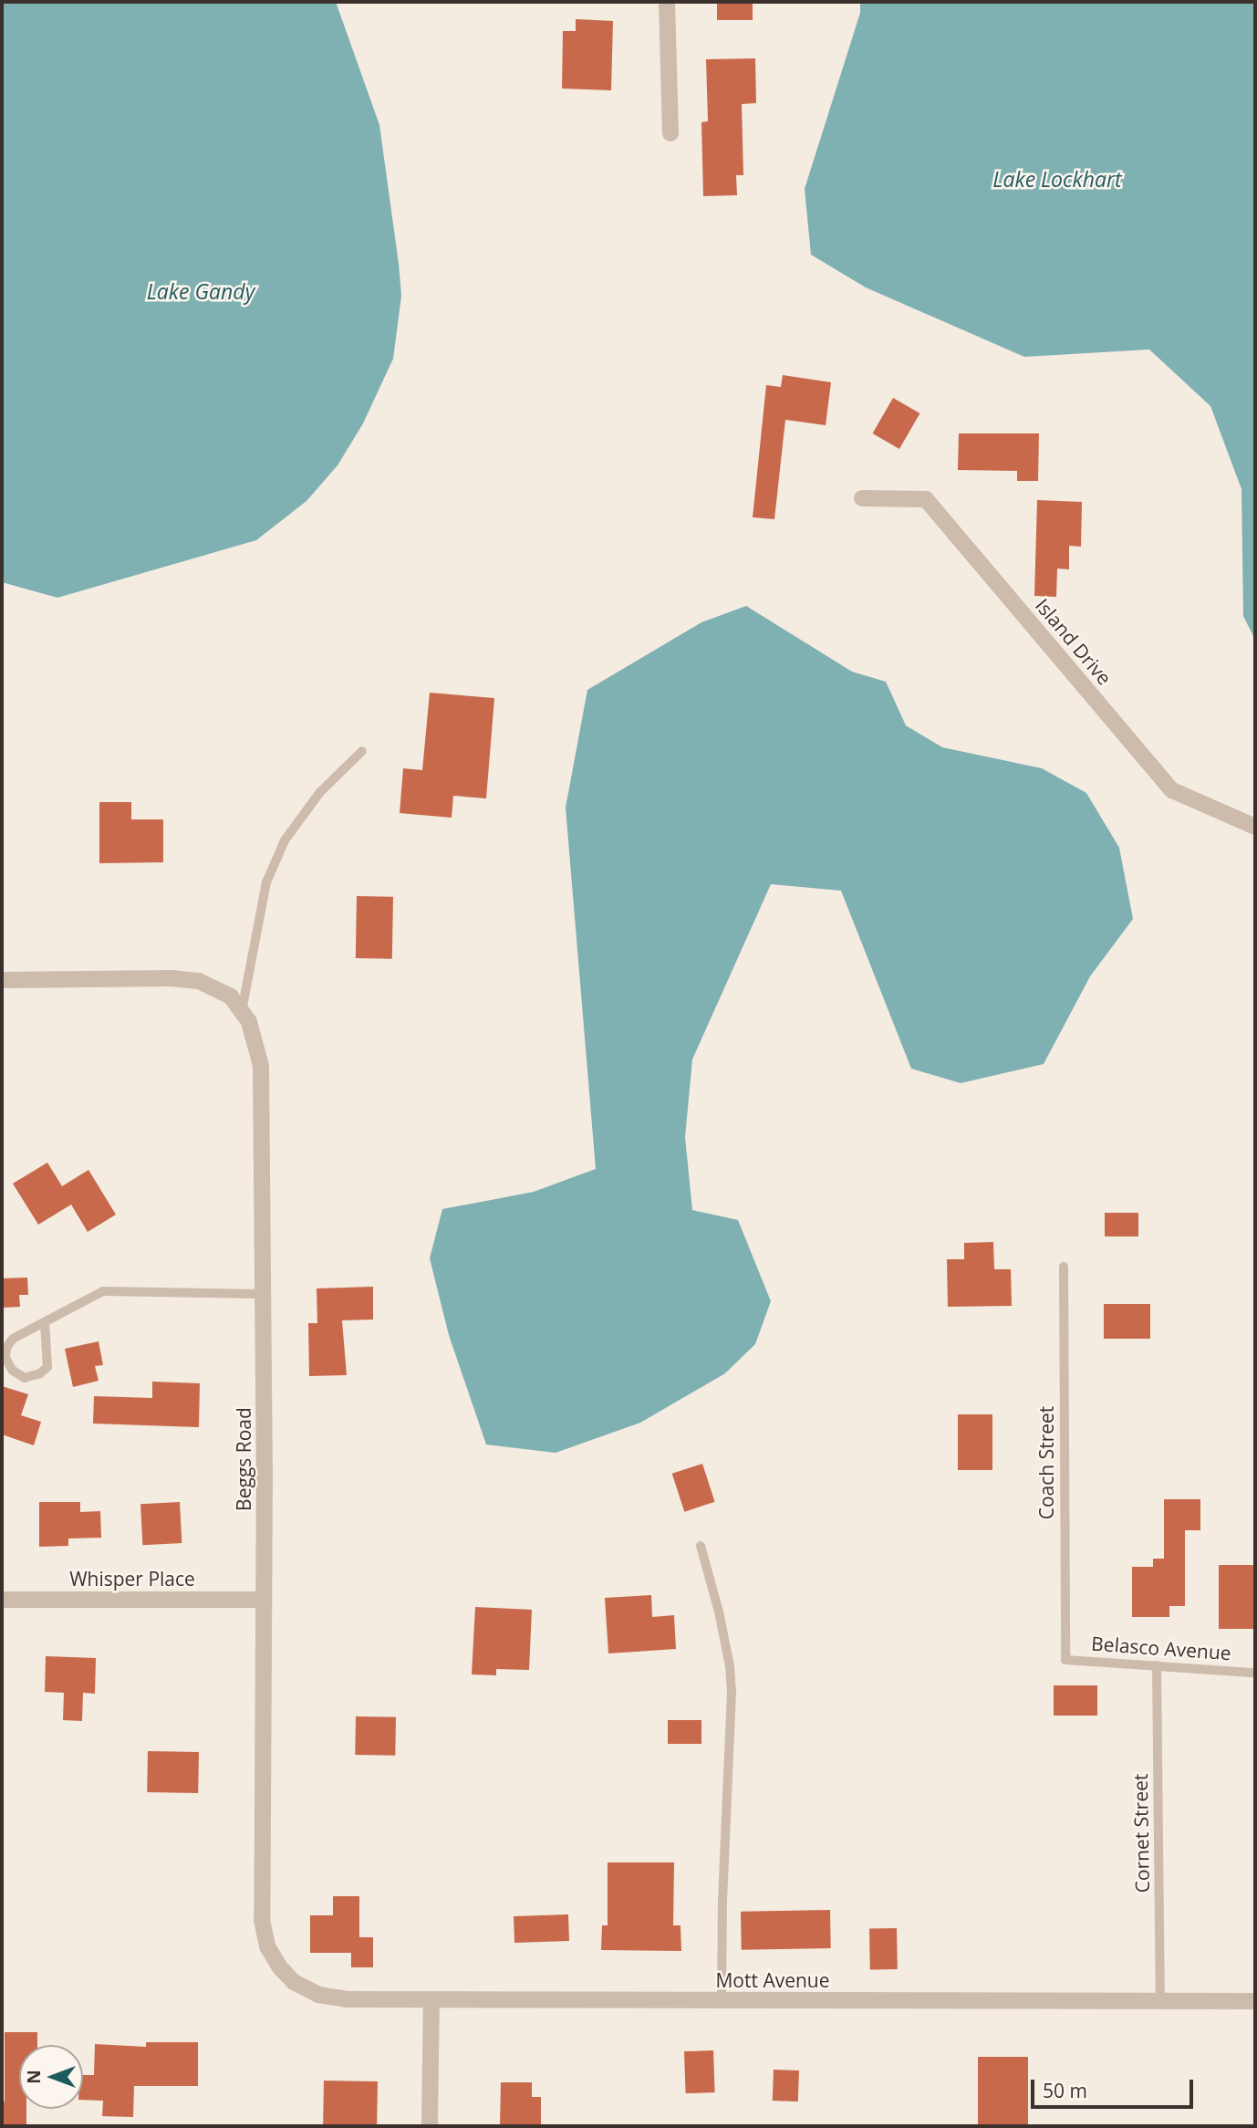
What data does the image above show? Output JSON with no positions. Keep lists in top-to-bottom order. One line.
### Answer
{"streets":{"street":["Island Drive","Beggs Road","Whisper Place","Mott Avenue"],"lane":["Coach Street","Belasco Avenue","Cornet Street"]},"crossings":[["Beggs Road","Whisper Place"],["Beggs Road","Mott Avenue"],["Coach Street","Belasco Avenue"],["Belasco Avenue","Cornet Street"],["Cornet Street","Mott Avenue"]],"water":["Lake Lockhart","Lake Gandy"],"scale_bar":"50 m","north":"left"}
